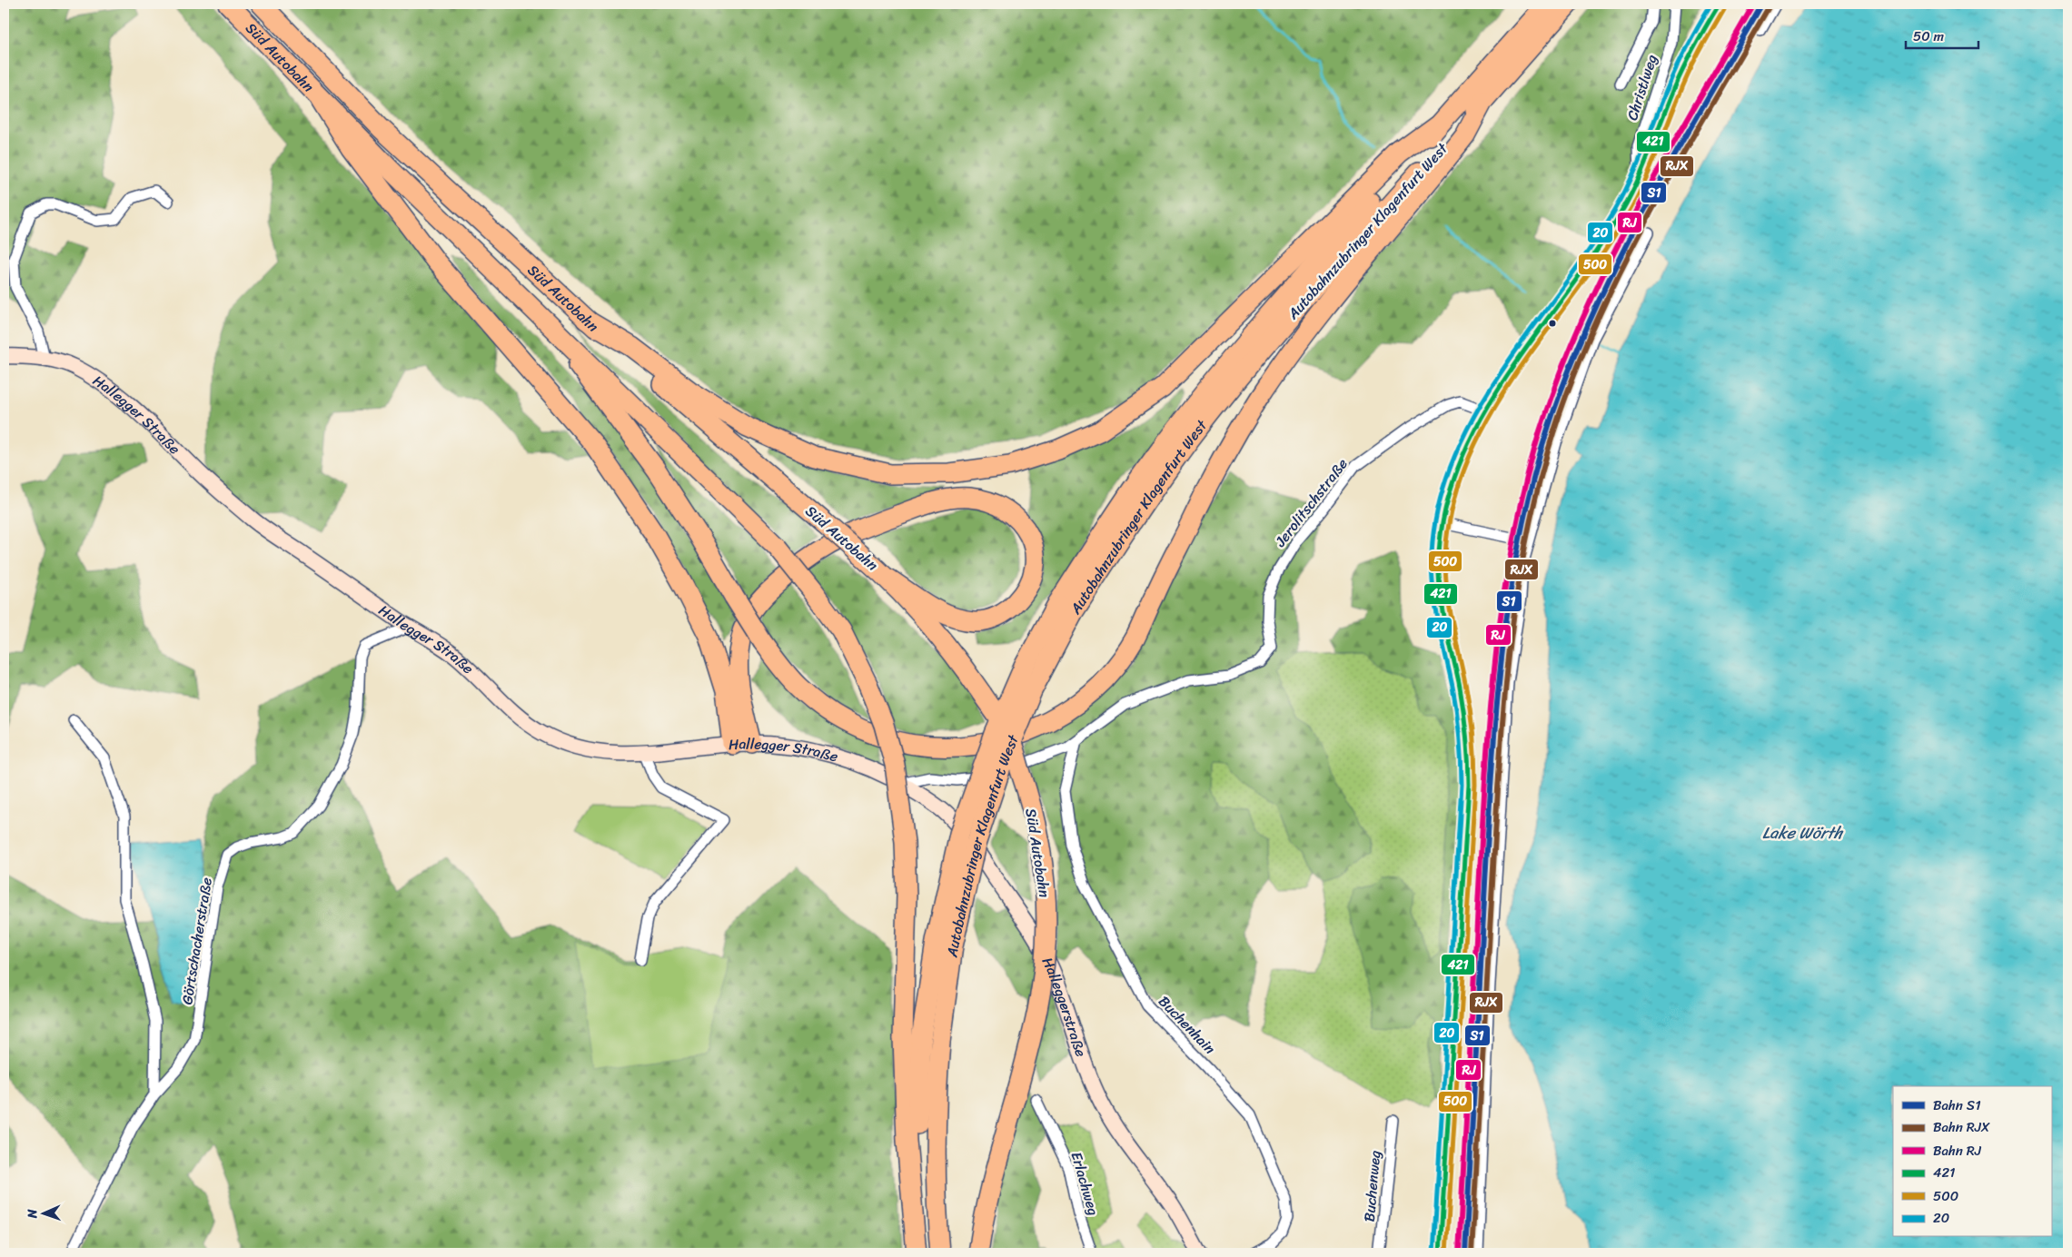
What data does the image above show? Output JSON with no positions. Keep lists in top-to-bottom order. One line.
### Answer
{"streets":{"highway":["Süd Autobahn","Autobahnzubringer Klagenfurt West"],"main road":["Hallegger Straße","Halleggerstraße"],"street":["Christlweg","Jerolitschstraße","Görtschacherstraße","Buchenhain","Erlachweg","Buchenweg"]},"crossings":[["Süd Autobahn","Autobahnzubringer Klagenfurt West"],["Hallegger Straße","Jerolitschstraße"],["Hallegger Straße","Görtschacherstraße"],["Hallegger Straße","Halleggerstraße"],["Jerolitschstraße","Halleggerstraße"],["Jerolitschstraße","Buchenhain"]],"water":["Lake Wörth"],"lines":["rail line S1","rail line RJ","transit line 421","transit line 20","rail line RJX","transit line 500"],"legend":["Bahn S1","Bahn RJX","Bahn RJ","421","500","20"],"scale_bar":"50 m","north":"left"}
